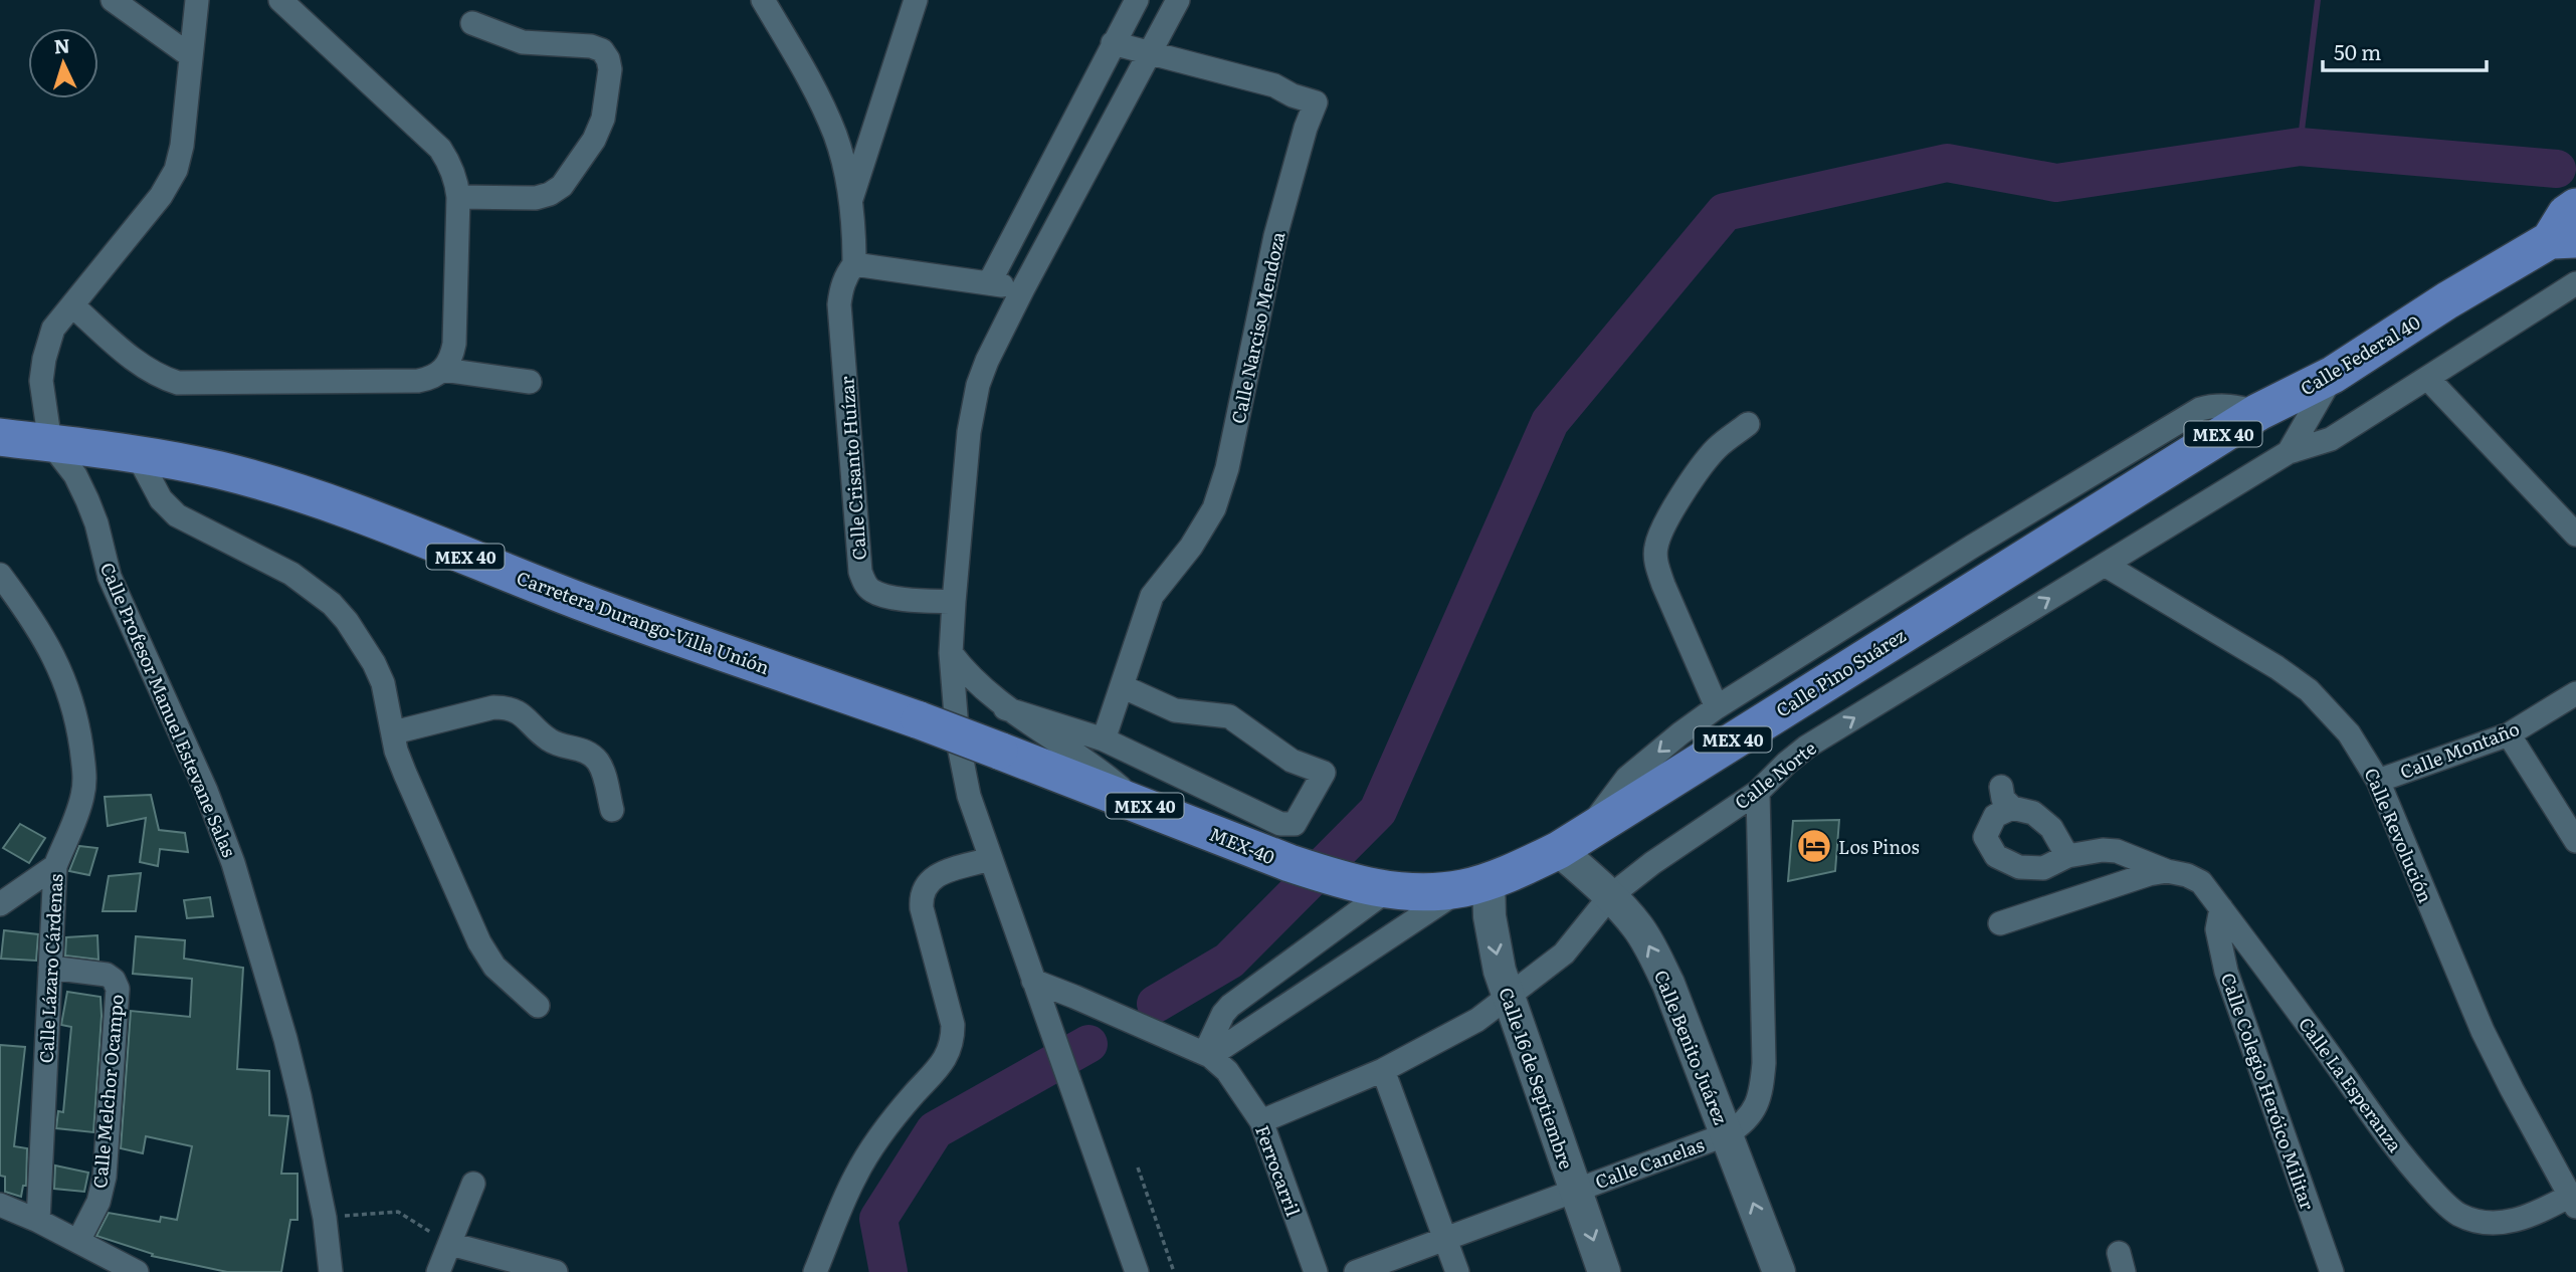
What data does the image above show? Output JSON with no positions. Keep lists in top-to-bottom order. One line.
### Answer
{"streets":{"main road":["Calle Federal 40","MEX 40","Carretera Durango-Villa Unión","Calle Pino Suárez","MEX-40"],"street":["Calle Narciso Mendoza","Calle Crisanto Huízar","Calle Profesor Manuel Estevane Salas","Calle Montaño","Calle Norte","Calle Revolución","Calle Lázaro Cárdenas","Calle Benito Juárez","Calle 16 de Septiembre","Calle La Esperanza","Calle Melchor Ocampo","Calle Colegio Heróico Militar","Calle Canelas","Ferrocarril"]},"crossings":[["Calle Federal 40","Calle Pino Suárez"],["Carretera Durango-Villa Unión","Calle Profesor Manuel Estevane Salas"],["Carretera Durango-Villa Unión","MEX-40"],["Calle Pino Suárez","MEX-40"],["Calle Pino Suárez","Calle Benito Juárez"],["Calle Pino Suárez","Calle 16 de Septiembre"],["Calle Montaño","Calle Revolución"],["Calle Norte","Calle Revolución"],["Calle Norte","Calle Benito Juárez"],["Calle Norte","Calle 16 de Septiembre"],["Calle Norte","Calle Canelas"],["Calle Norte","Ferrocarril"],["Calle Revolución","Calle La Esperanza"],["Calle Lázaro Cárdenas","Calle Melchor Ocampo"],["Calle Benito Juárez","Calle Canelas"],["Calle 16 de Septiembre","Calle Canelas"],["Calle La Esperanza","Calle Colegio Heróico Militar"]],"one_way":["Calle Benito Juárez","Calle 16 de Septiembre"],"places":{"hotel":["Los Pinos"]},"scale_bar":"50 m","north":"top"}
